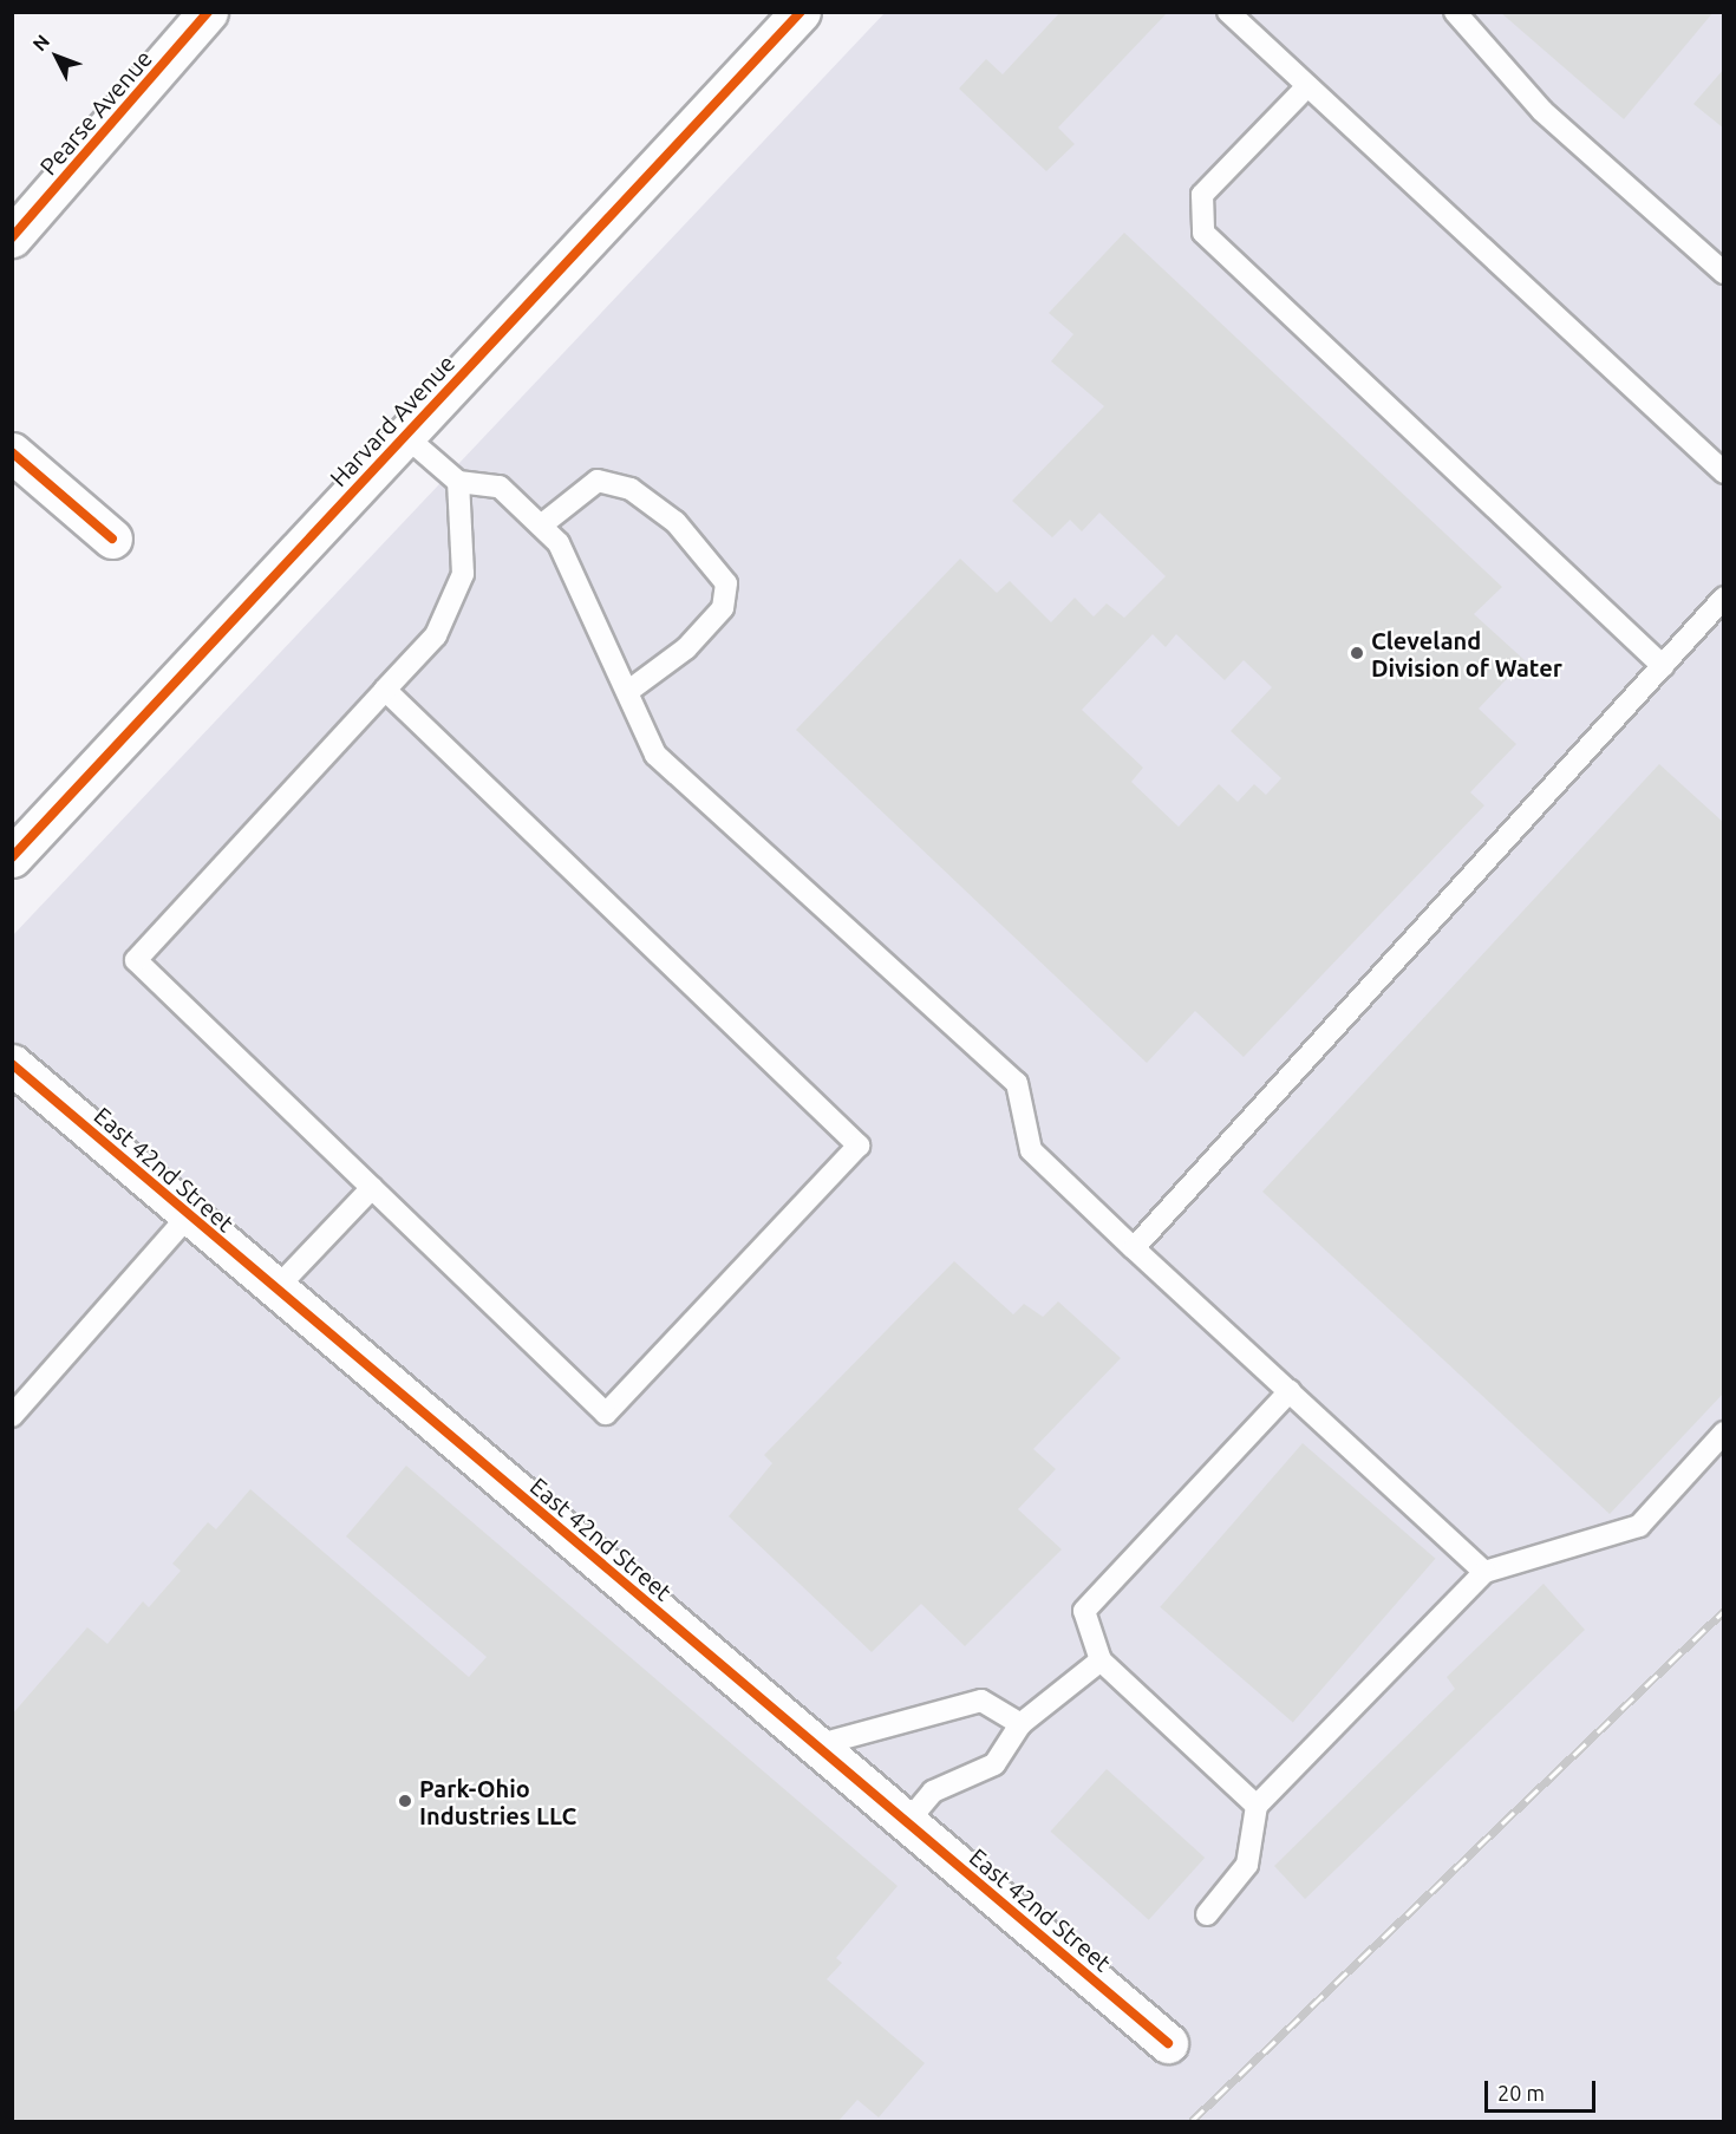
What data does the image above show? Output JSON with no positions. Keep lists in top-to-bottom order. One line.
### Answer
{"streets":{"street":["Pearse Avenue","Harvard Avenue","East 42nd Street"]},"places":["Cleveland Division of Water","Park-Ohio Industries LLC"],"scale_bar":"20 m","north":"top left"}
